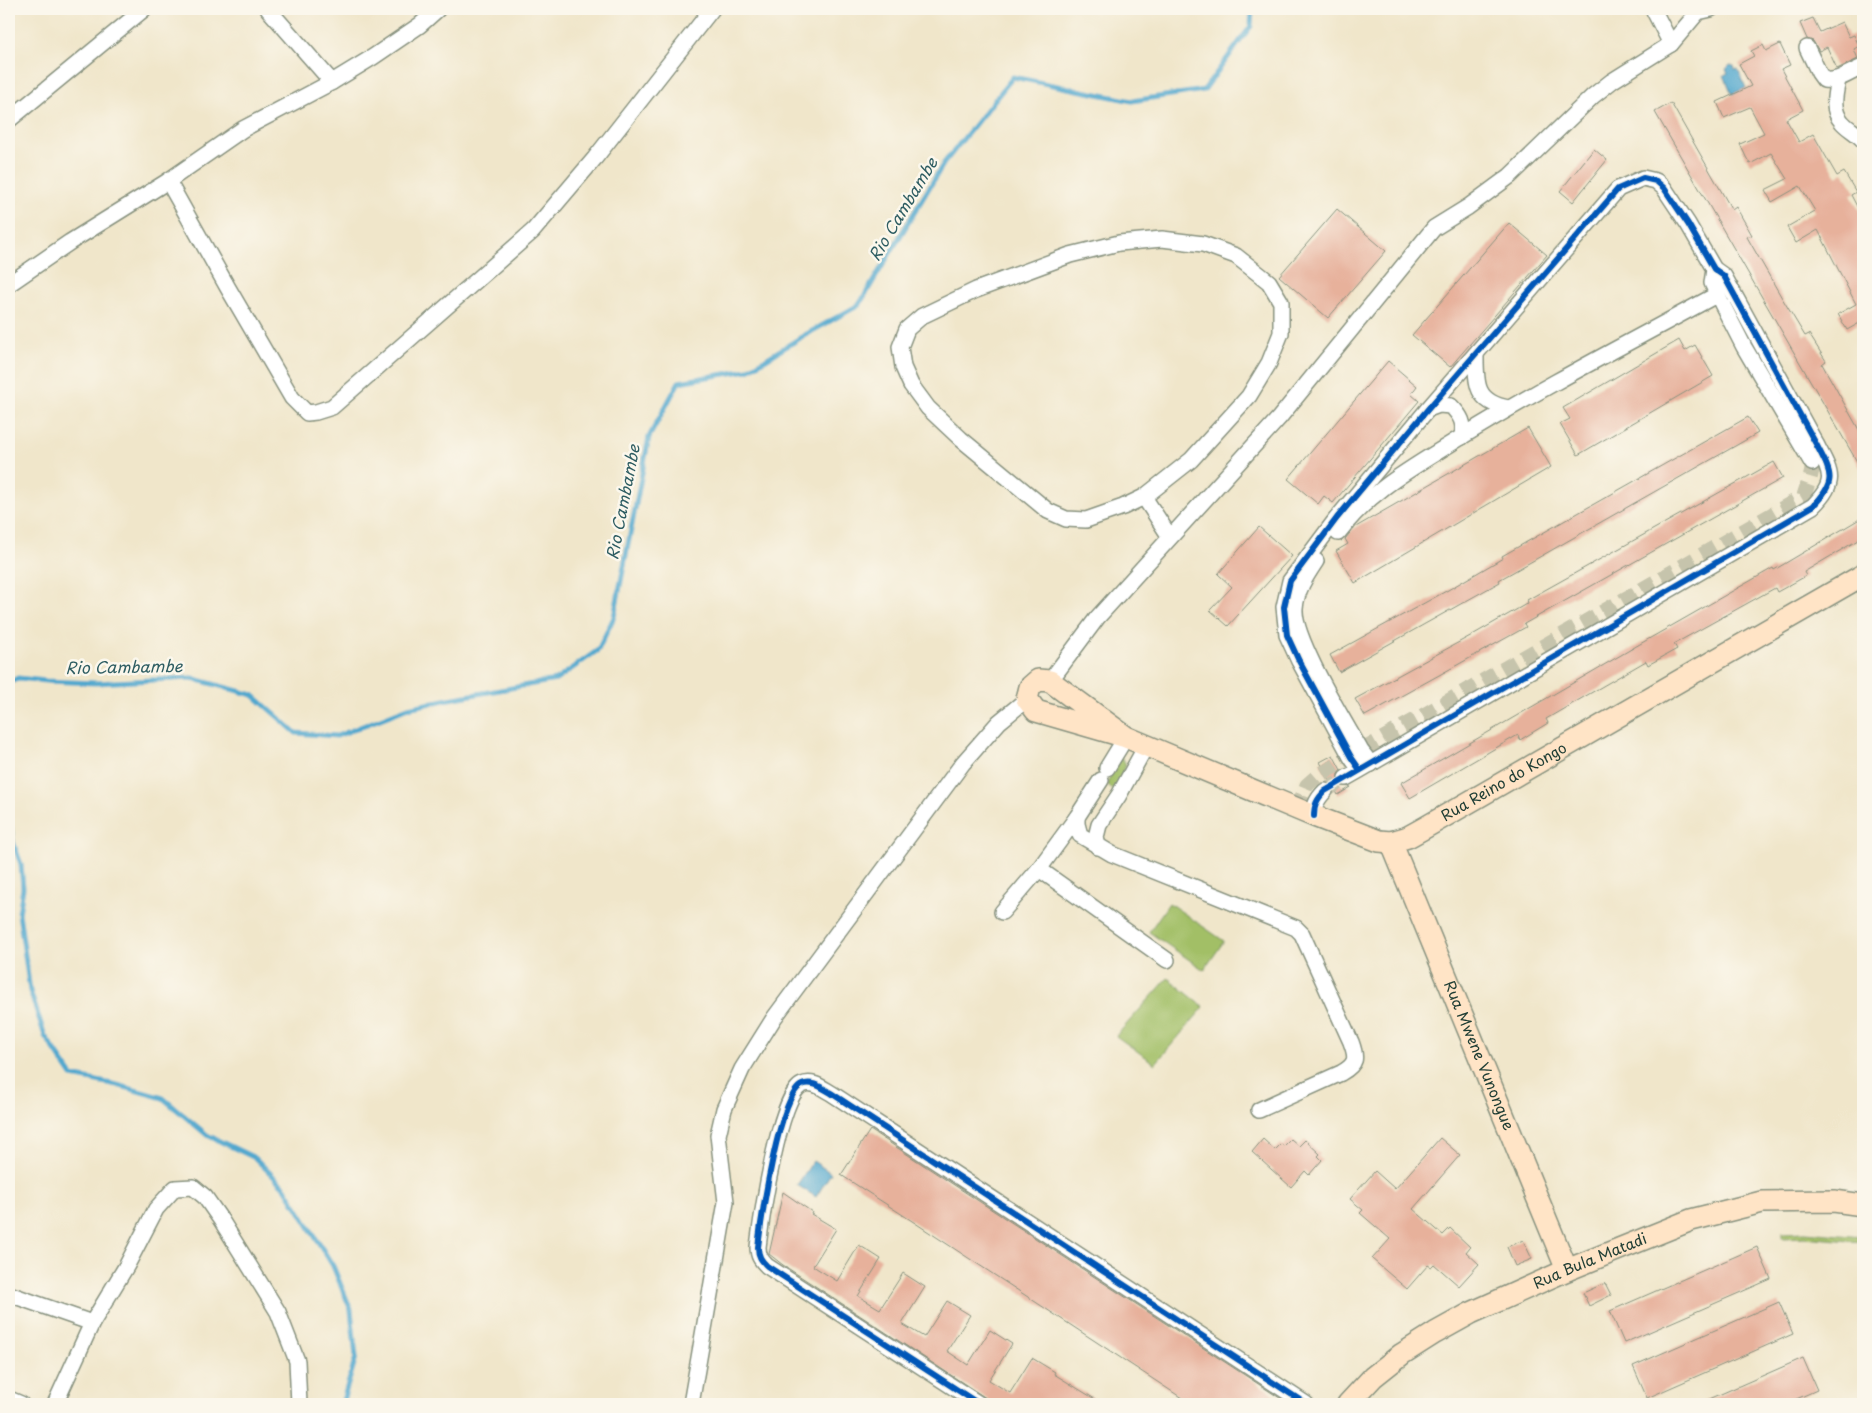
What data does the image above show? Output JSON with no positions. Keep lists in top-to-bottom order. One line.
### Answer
{"streets":{"street":["Rua Reino do Kongo","Rua Mwene Vunongue","Rua Bula Matadi"]},"crossings":[["Rua Reino do Kongo","Rua Mwene Vunongue"],["Rua Mwene Vunongue","Rua Bula Matadi"]],"water":["Rio Cambambe"]}
